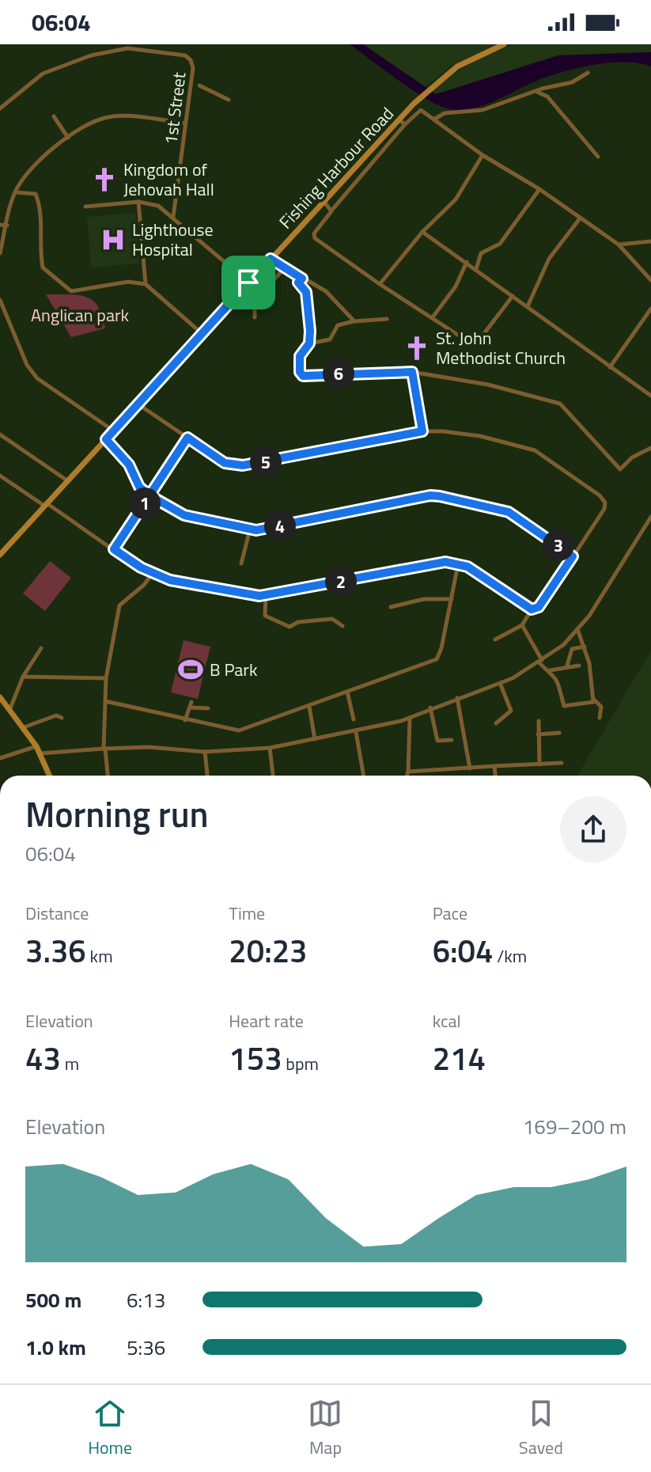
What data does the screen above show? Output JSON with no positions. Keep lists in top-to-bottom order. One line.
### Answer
{"streets":{"street":["1st Street","Fishing Harbour Road"]},"parks":["Anglican park"],"places":{"church":["Kingdom of Jehovah Hall","St. John Methodist Church"],"hospital":["Lighthouse Hospital"],"sports":["B Park"]},"page":{"status":"06:04","pins":["6","5","1","4","3","2"],"heading":["Morning run","06:04"],"stats":[["Distance","3.36 km"],["Time","20:23"],["Pace","6:04 /km"],["Elevation","43 m"],["Heart rate","153 bpm"],["kcal","214"]],"chart":["Elevation","169–200 m"],"list":[{"name":"500 m","note":"6:13"},{"name":"1.0 km","note":"5:36"}],"tabs":["Home","Map","Saved"]}}
